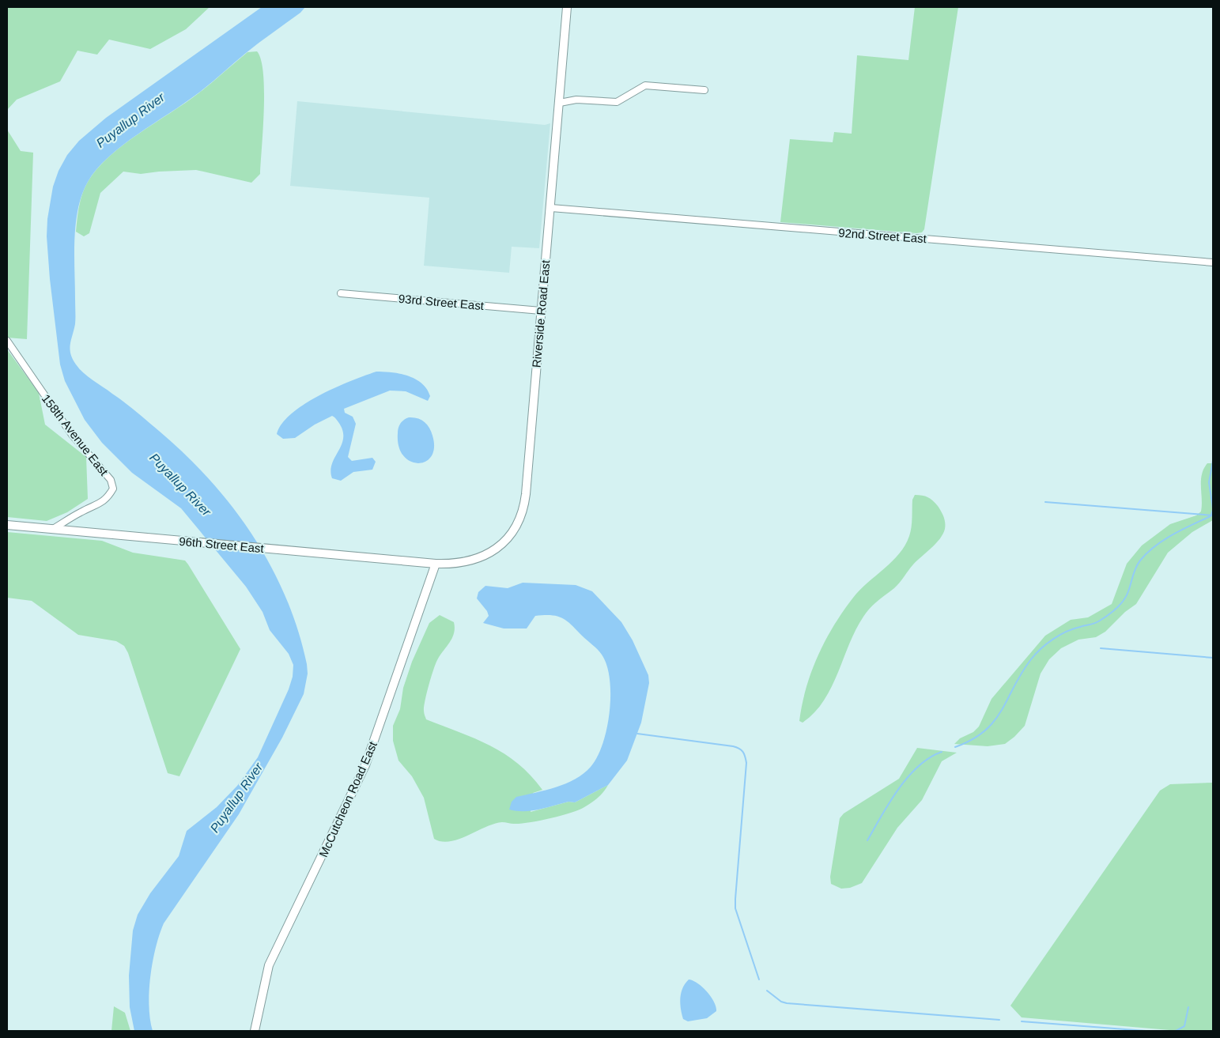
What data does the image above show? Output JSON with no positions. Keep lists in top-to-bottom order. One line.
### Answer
{"streets":{"street":["92nd Street East","93rd Street East","Riverside Road East","158th Avenue East","96th Street East","McCutcheon Road East"]},"crossings":[["92nd Street East","Riverside Road East"],["93rd Street East","Riverside Road East"],["Riverside Road East","96th Street East"],["Riverside Road East","McCutcheon Road East"],["158th Avenue East","96th Street East"],["96th Street East","McCutcheon Road East"]],"water":["Puyallup River"]}
